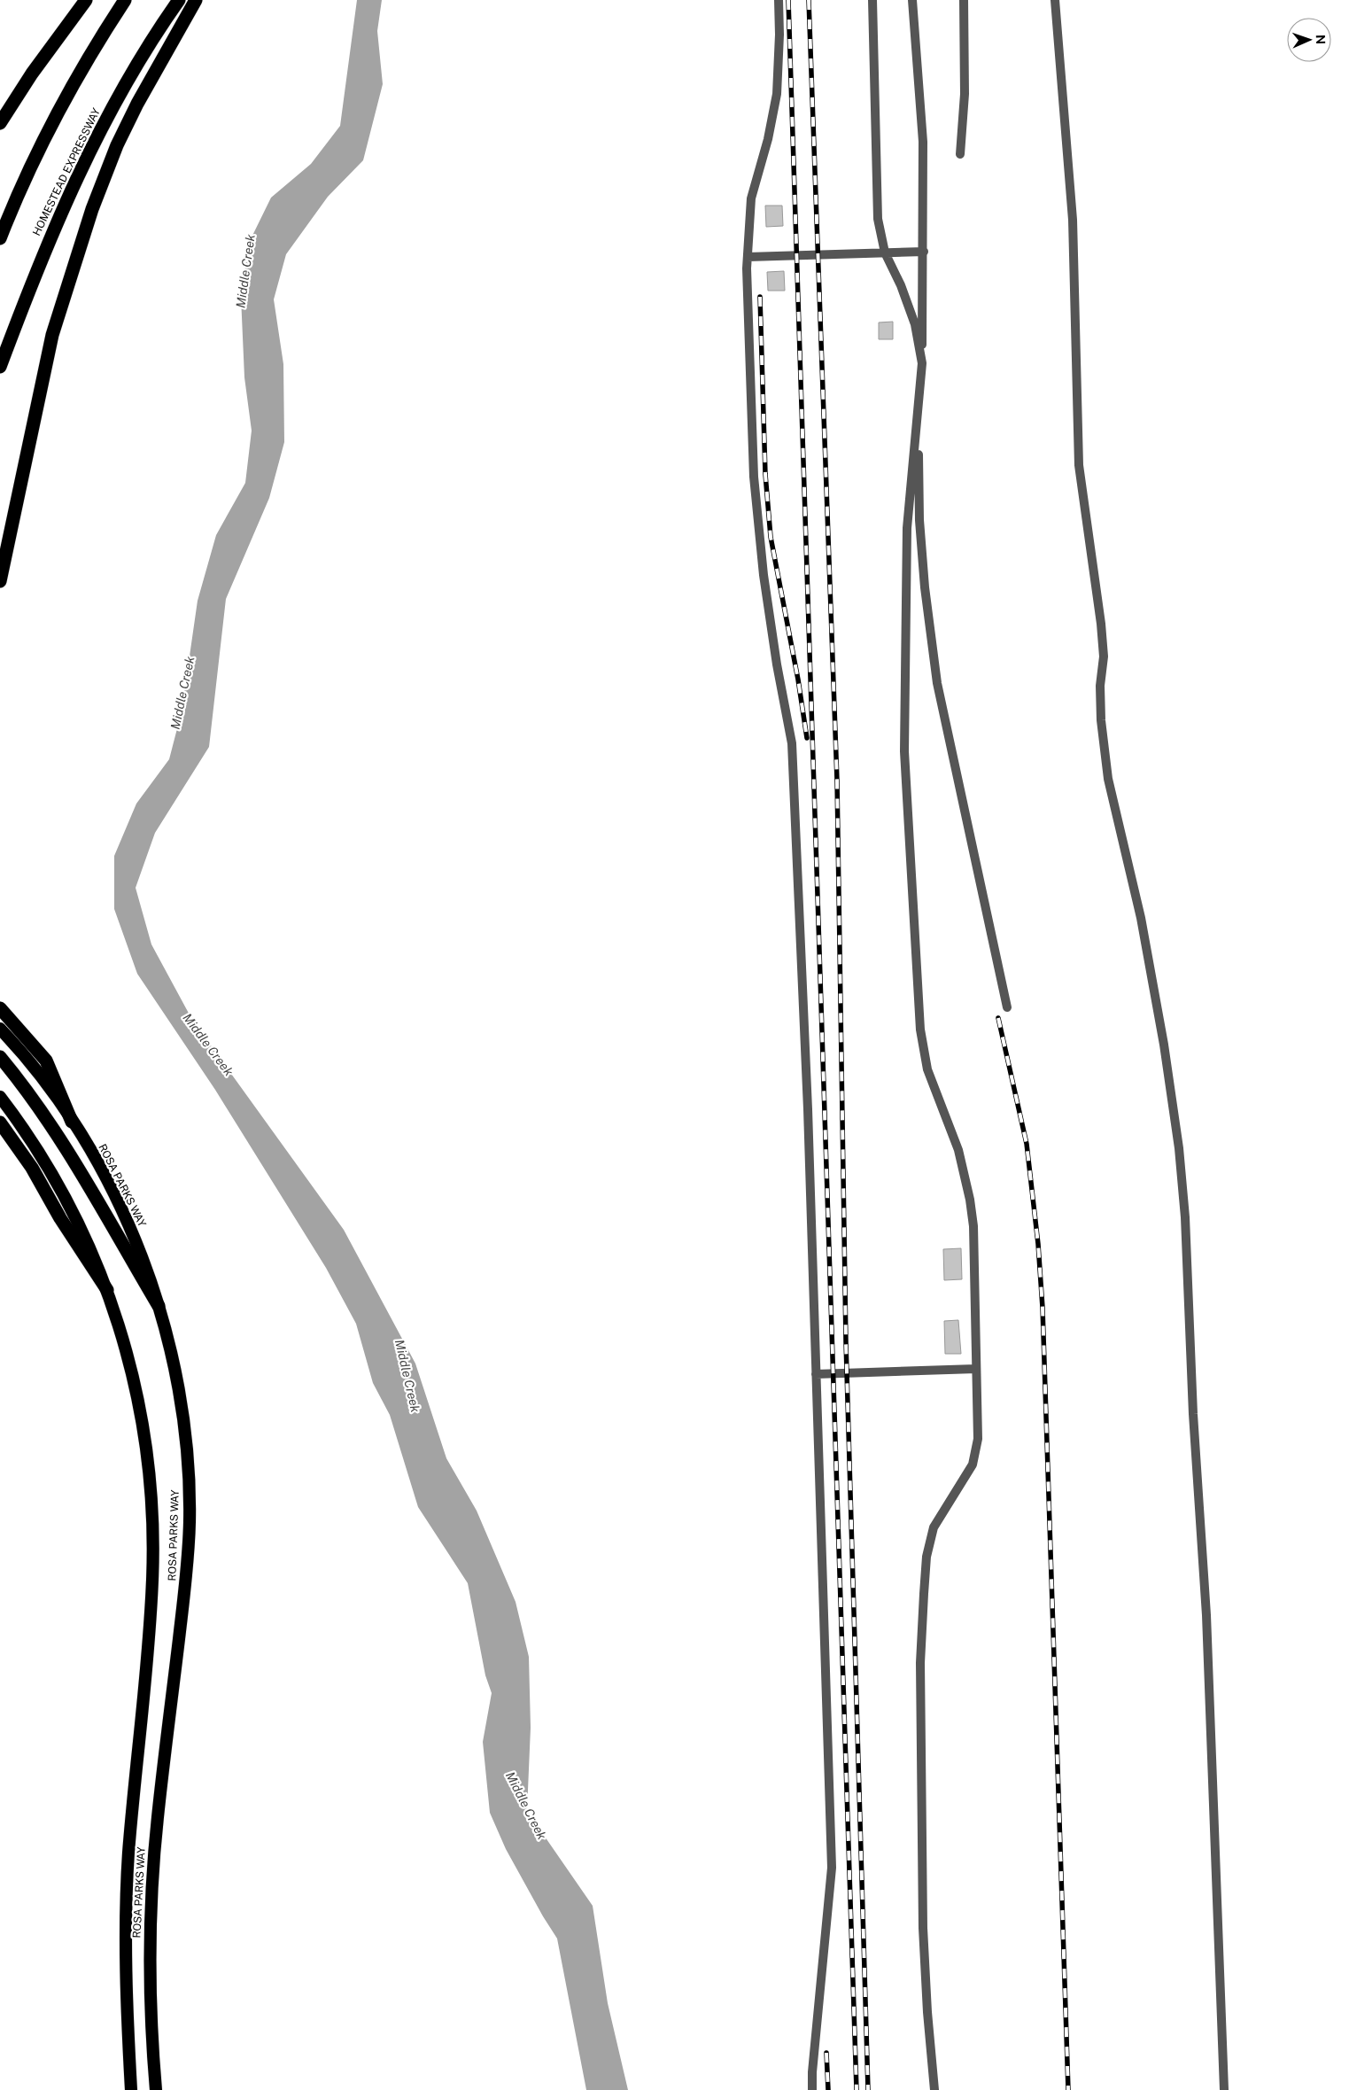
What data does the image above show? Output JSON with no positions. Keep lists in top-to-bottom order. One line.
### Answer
{"streets":{"highway":["HOMESTEAD EXPRESSWAY","ROSA PARKS WAY"]},"water":["Middle Creek"],"north":"right"}
